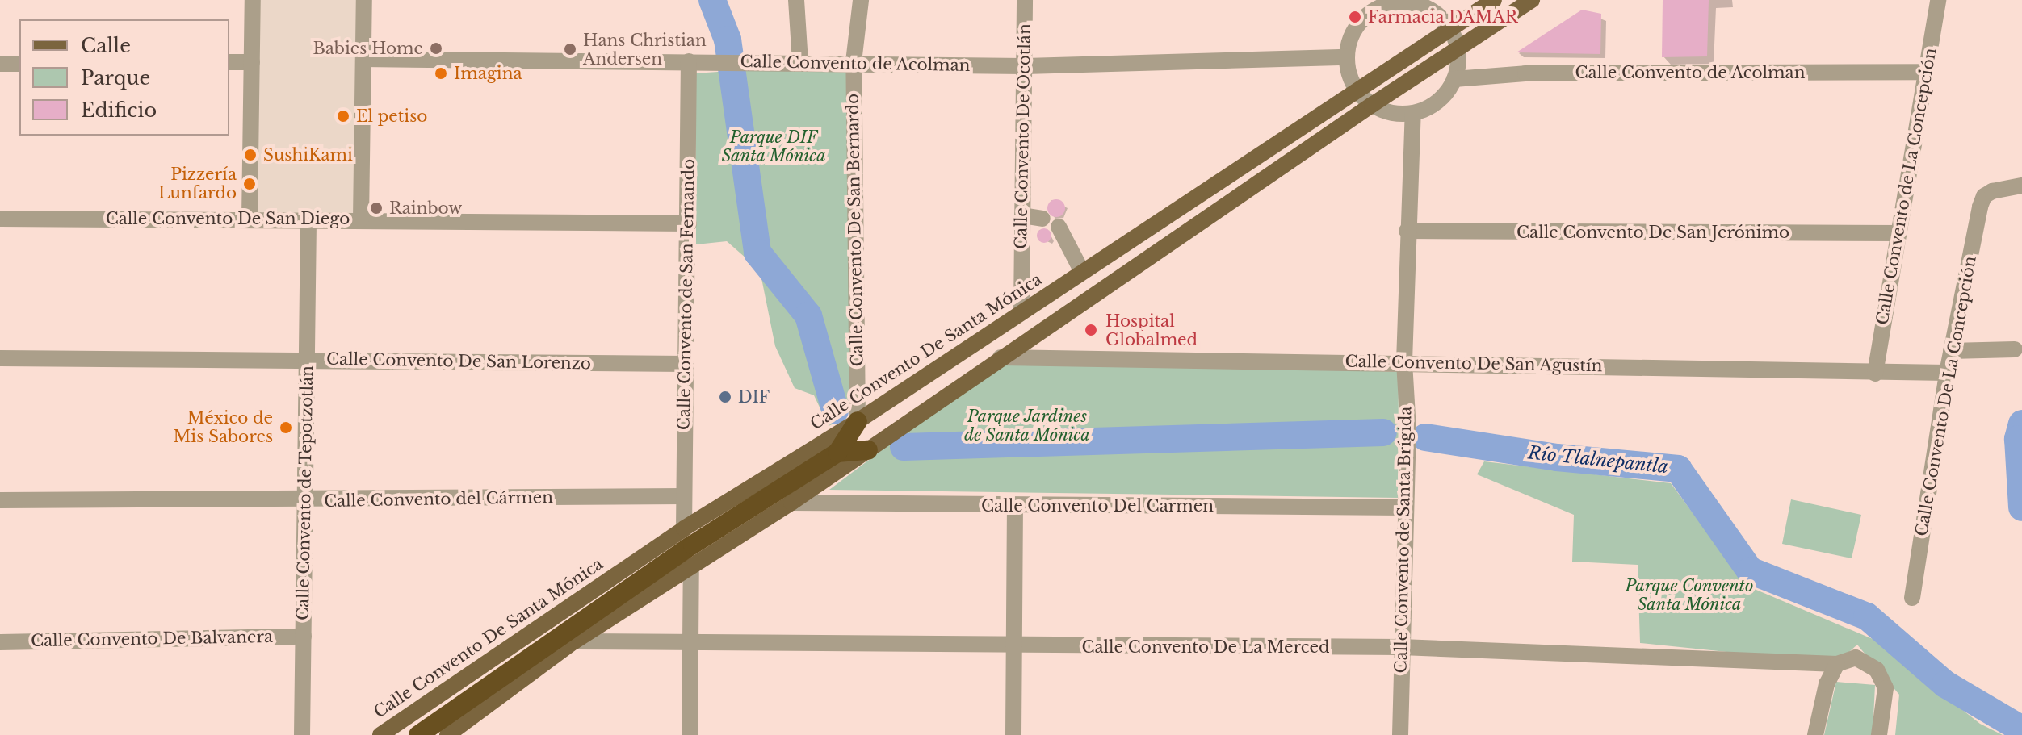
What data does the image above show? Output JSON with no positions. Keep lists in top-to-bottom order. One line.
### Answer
{"streets":{"main road":["Calle Convento De Santa Mónica"],"street":["Calle Convento de Acolman","Calle Convento De Ocotlán","Calle Convento de La Concepción","Calle Convento De San Diego","Calle Convento De San Bernardo","Calle Convento De San Jerónimo","Calle Convento de San Fernando","Calle Convento De San Lorenzo","Calle Convento De San Agustín","Calle Convento De La Concepción","Calle Convento de Tepotzotlán","Calle Convento del Cármen","Calle Convento Del Carmen","Calle Convento de Santa Brígida","Calle Convento De Balvanera","Calle Convento De La Merced"]},"crossings":[["Calle Convento de Acolman","Calle Convento De Ocotlán"],["Calle Convento de Acolman","Calle Convento de La Concepción"],["Calle Convento de Acolman","Calle Convento De San Bernardo"],["Calle Convento de Acolman","Calle Convento de San Fernando"],["Calle Convento De Ocotlán","Calle Convento De Santa Mónica"],["Calle Convento de La Concepción","Calle Convento De San Jerónimo"],["Calle Convento de La Concepción","Calle Convento De San Agustín"],["Calle Convento De San Diego","Calle Convento de San Fernando"],["Calle Convento De San Diego","Calle Convento de Tepotzotlán"],["Calle Convento De San Bernardo","Calle Convento De Santa Mónica"],["Calle Convento De San Jerónimo","Calle Convento de Santa Brígida"],["Calle Convento de San Fernando","Calle Convento De Santa Mónica"],["Calle Convento de San Fernando","Calle Convento De San Lorenzo"],["Calle Convento de San Fernando","Calle Convento del Cármen"],["Calle Convento De San Lorenzo","Calle Convento de Tepotzotlán"],["Calle Convento De San Agustín","Calle Convento De La Concepción"],["Calle Convento De San Agustín","Calle Convento de Santa Brígida"],["Calle Convento de Tepotzotlán","Calle Convento del Cármen"],["Calle Convento de Tepotzotlán","Calle Convento De Balvanera"],["Calle Convento Del Carmen","Calle Convento de Santa Brígida"],["Calle Convento de Santa Brígida","Calle Convento De La Merced"]],"water":["Río Tlalnepantla"],"parks":["Parque DIF Santa Mónica","Parque Jardines de Santa Mónica","Parque Convento Santa Mónica"],"places":["Farmacia DAMAR","Babies Home","Hans Christian Andersen","Imagina","El petiso","SushiKami","Pizzería Lunfardo","Rainbow","Hospital Globalmed","DIF","México de Mis Sabores"],"legend":["Calle","Parque","Edificio"]}
